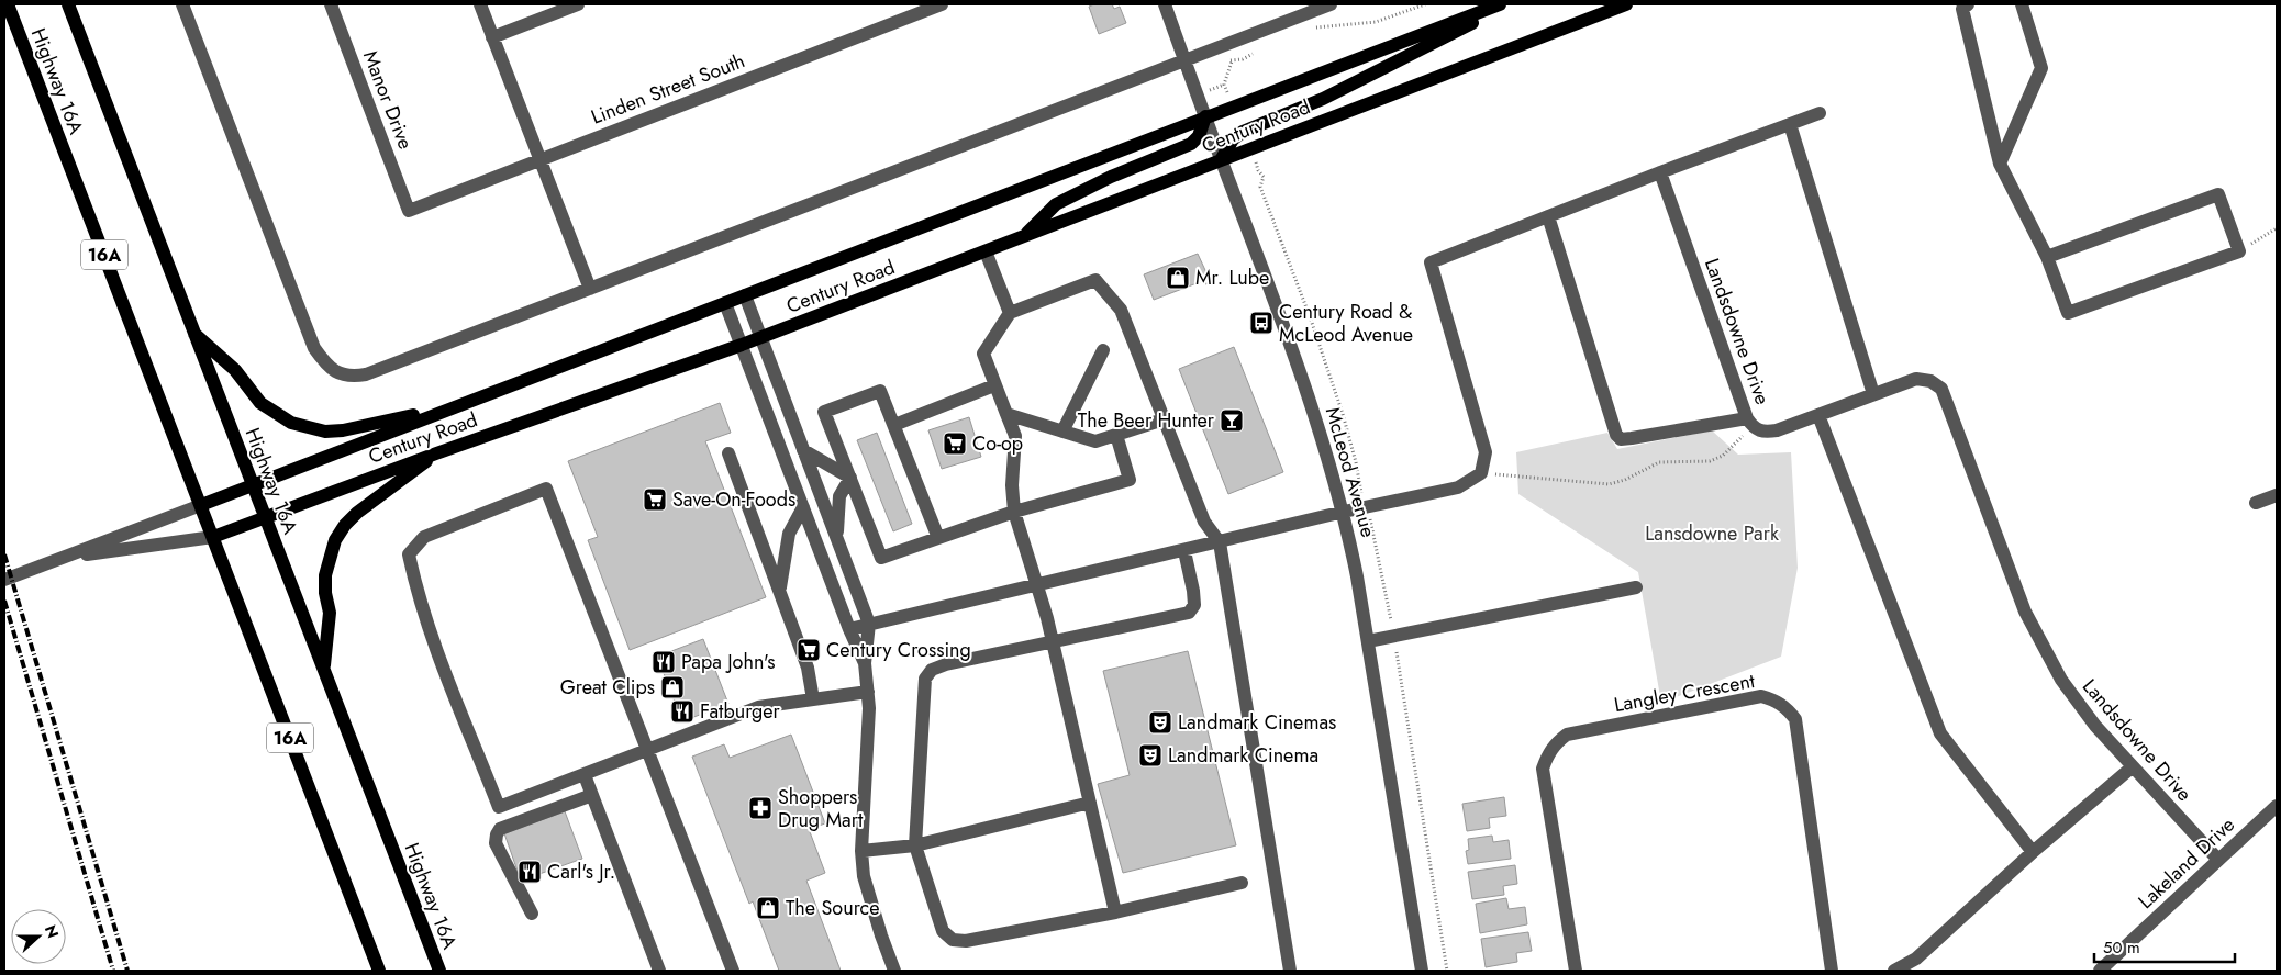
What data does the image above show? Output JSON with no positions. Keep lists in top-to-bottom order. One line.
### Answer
{"streets":{"main road":["Highway 16A","Century Road","16A"],"street":["Linden Street South","Manor Drive","Landsdowne Drive","McLeod Avenue","Langley Crescent","Lakeland Drive"]},"crossings":[["Highway 16A","Century Road"],["Linden Street South","Manor Drive"],["Century Road","McLeod Avenue"],["Landsdowne Drive","Lakeland Drive"]],"parks":["Lansdowne Park"],"places":{"shop":["Mr. Lube","Great Clips","The Source"],"bus stop":["Century Road & McLeod Avenue"],"bar":["The Beer Hunter"],"supermarket":["Co-op","Save-On-Foods","Century Crossing"],"restaurant":["Papa John's","Fatburger","Carl's Jr."],"theatre":["Landmark Cinemas","Landmark Cinema"],"pharmacy":["Shoppers Drug Mart"]},"scale_bar":"50 m","north":"right"}
